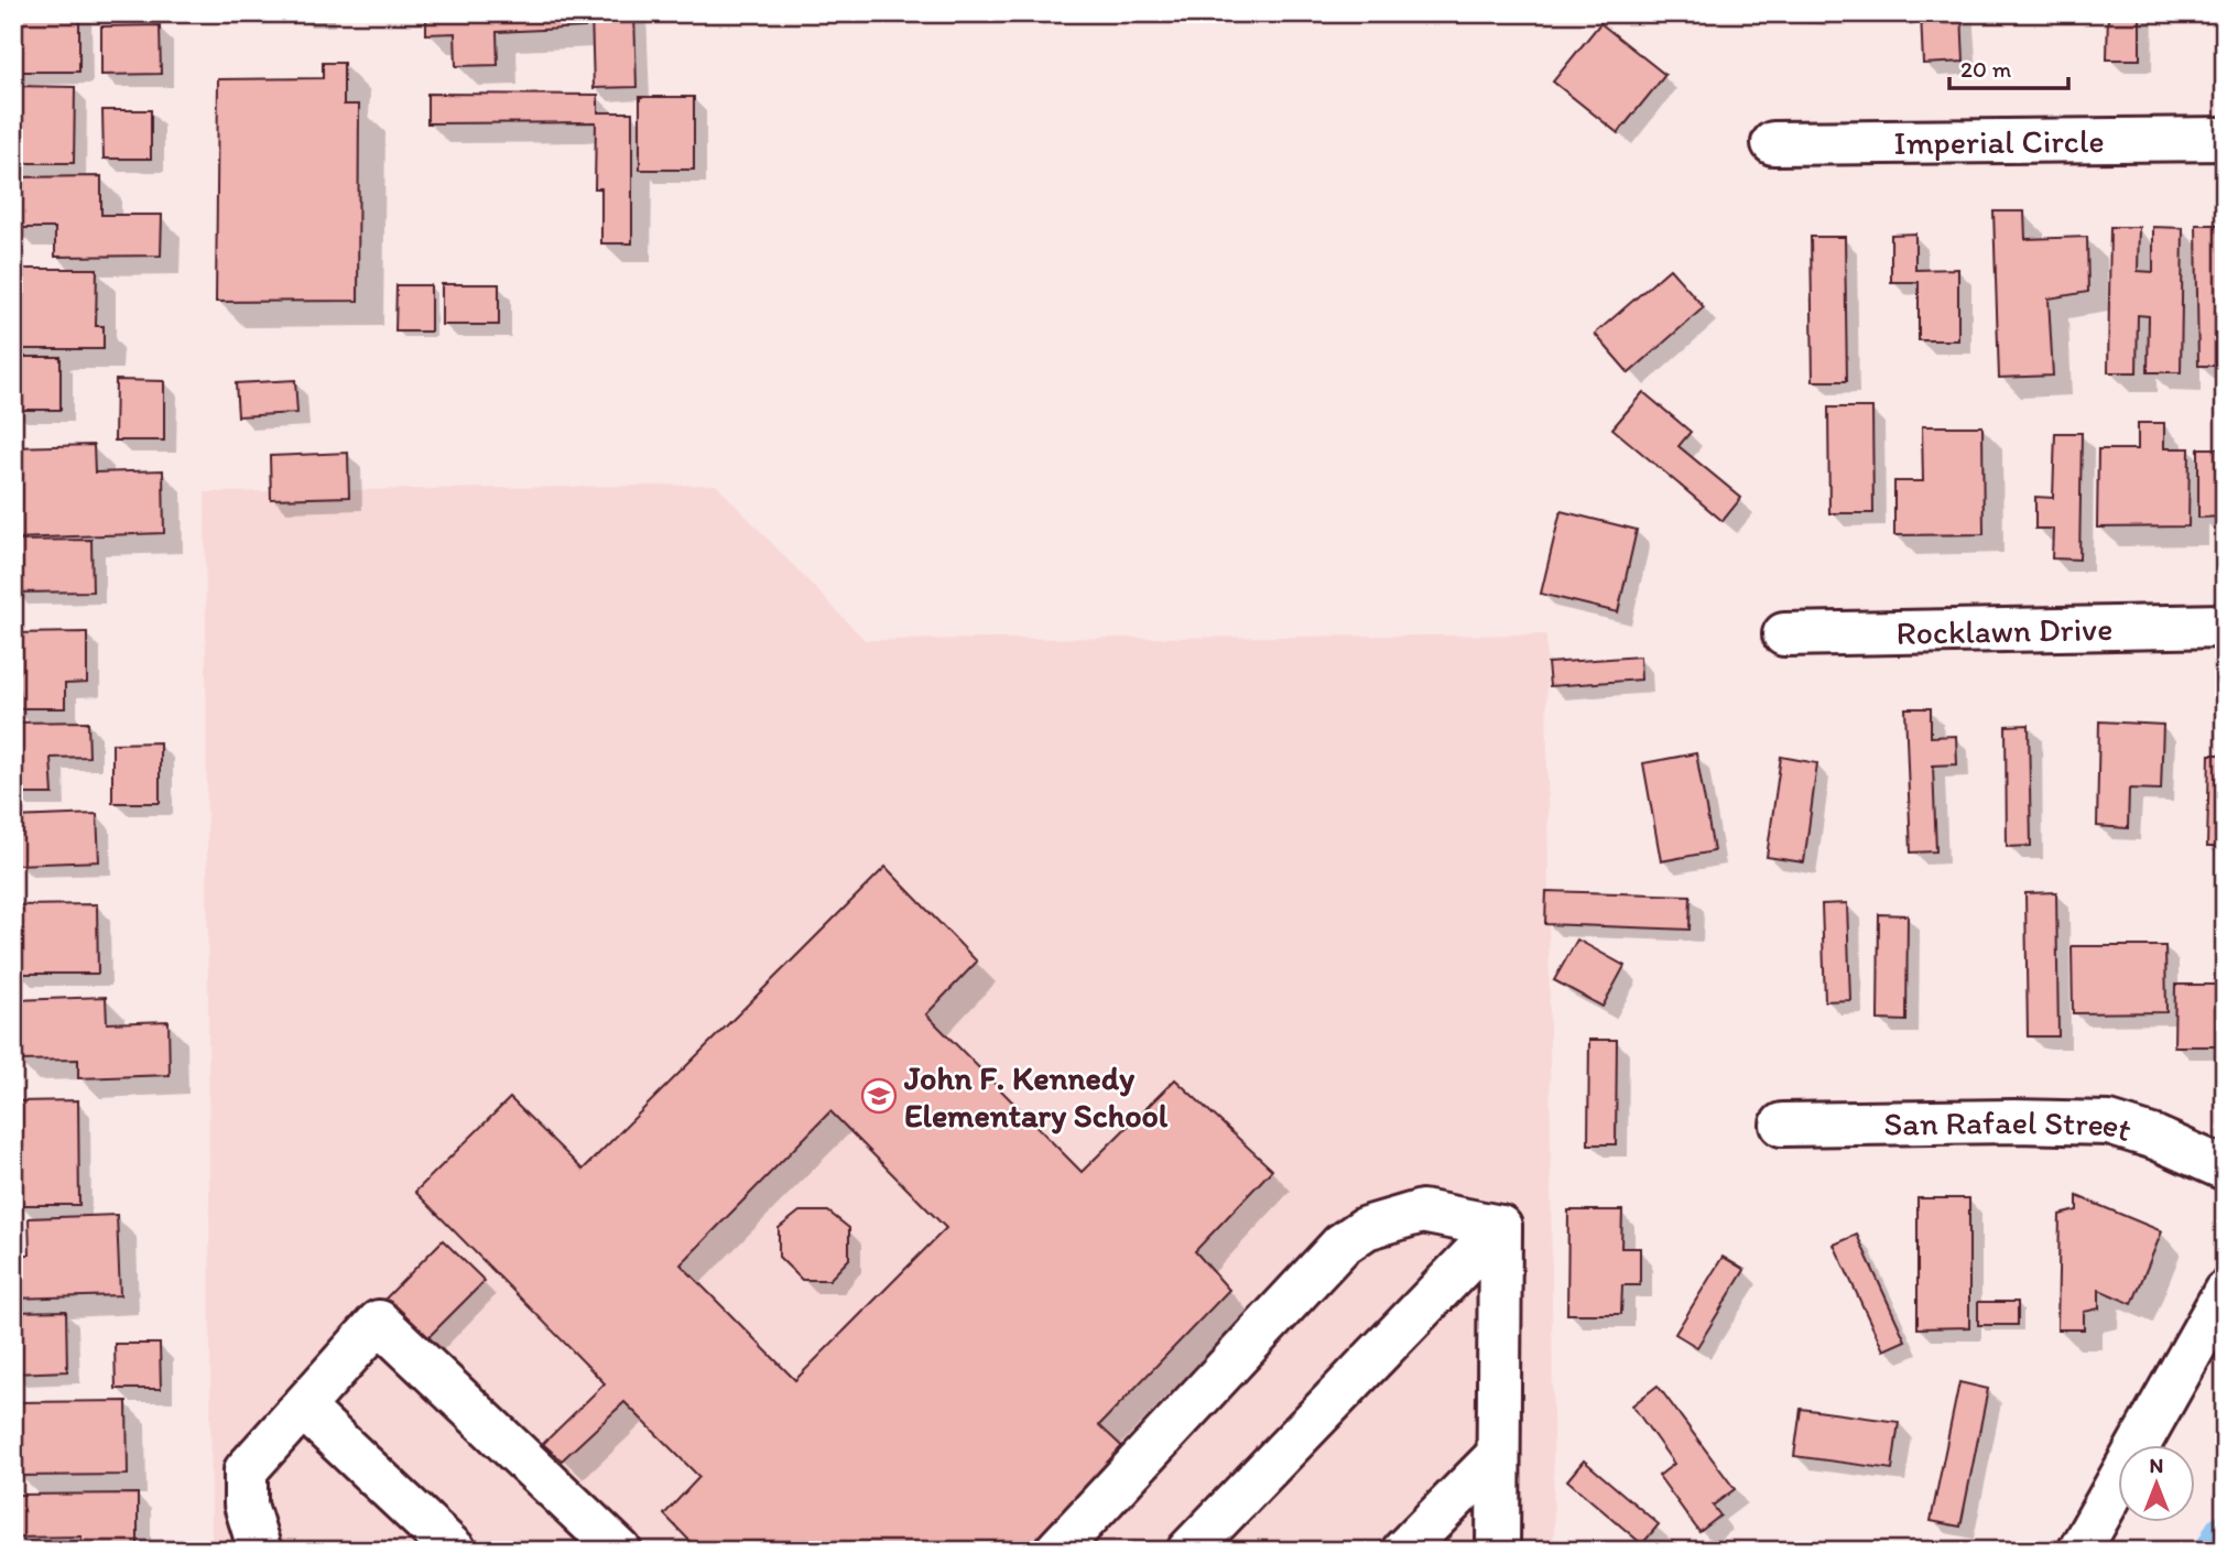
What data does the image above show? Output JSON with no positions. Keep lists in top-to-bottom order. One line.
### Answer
{"streets":{"street":["Imperial Circle","Rocklawn Drive","San Rafael Street"]},"places":{"school or university":["John F. Kennedy Elementary School"]},"scale_bar":"20 m","north":"top"}
